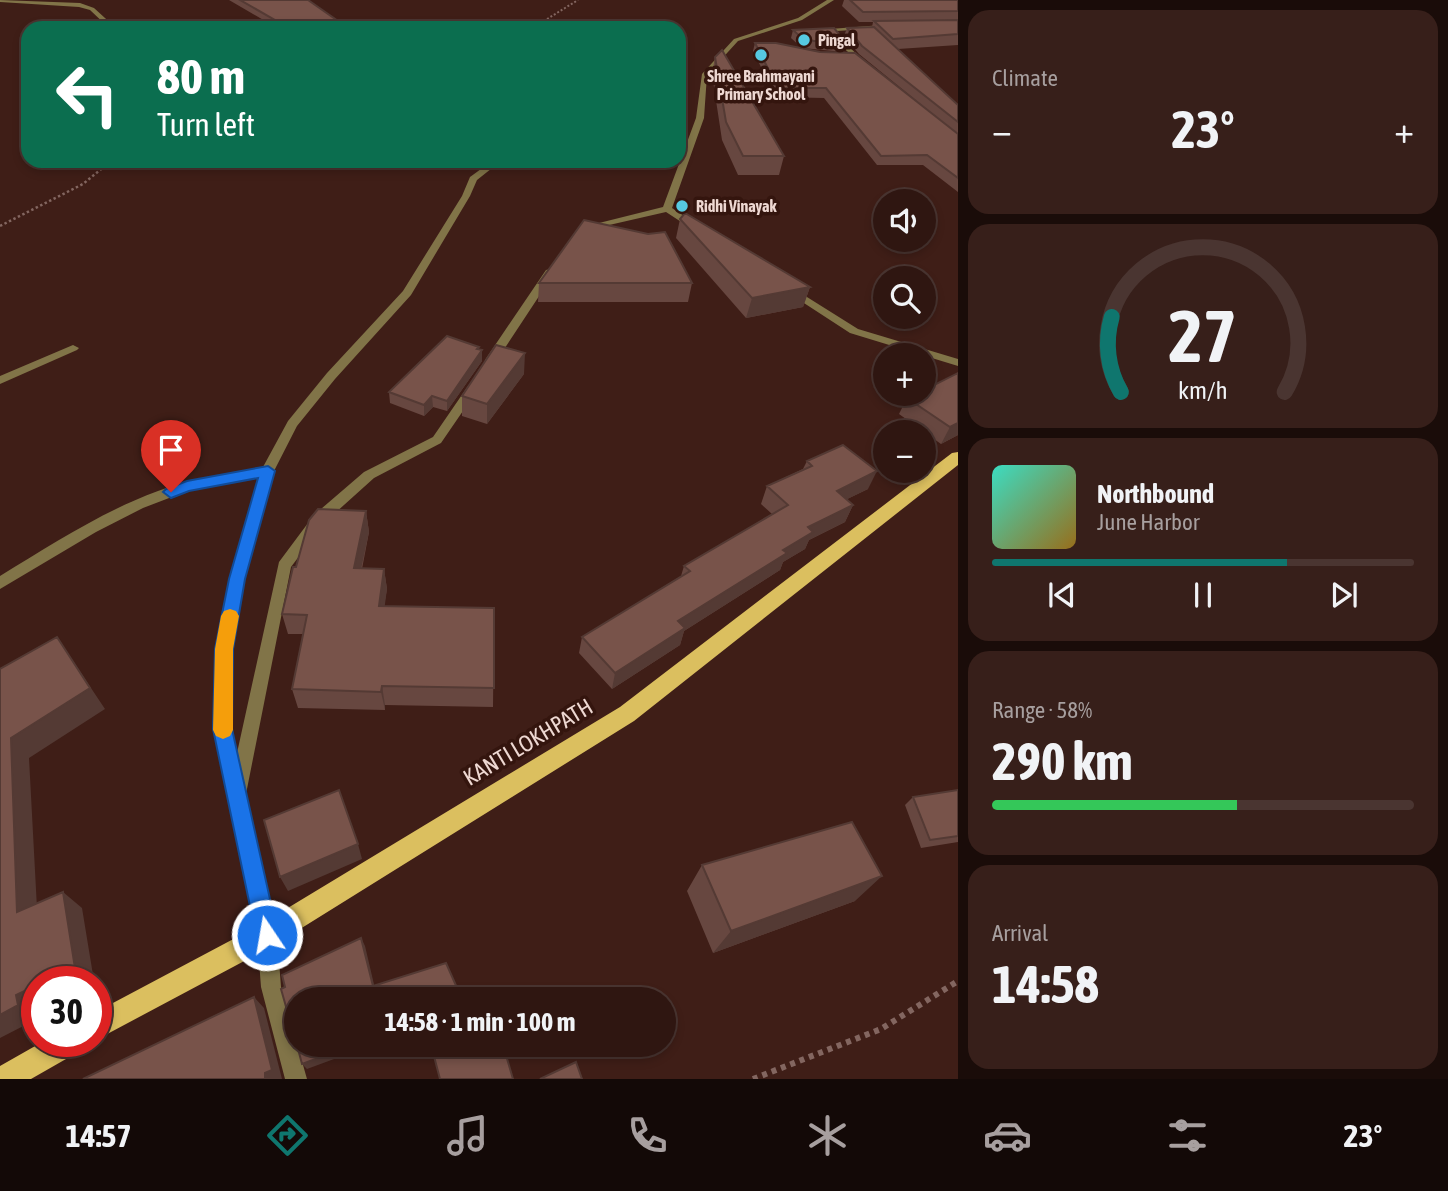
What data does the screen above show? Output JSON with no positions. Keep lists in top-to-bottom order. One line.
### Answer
{"streets":{"main road":["KANTI LOKHPATH"]},"places":["Pingal","Shree Brahmayani Primary School","Ridhi Vinayak"],"page":{"tile":["Climate",["Range · 58%","290 km"],["Arrival","14:58"]],"turn":["80 m","Turn left"],"heat":["−","23°","+"],"map_buttons":["+","−"],"song":["Northbound","June Harbor"],"limit":"30","trip":"14:58 · 1 min · 100 m","tabs":["14:57","23°"],"gauge":["27","km/h"]}}
